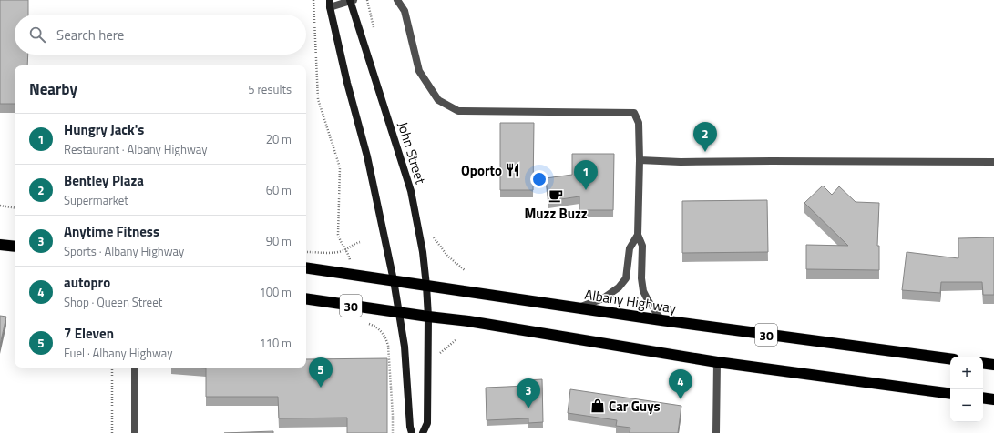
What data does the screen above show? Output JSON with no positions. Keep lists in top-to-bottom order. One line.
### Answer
{"streets":{"highway":["Albany Highway","30"],"main road":["John Street"]},"crossings":[["John Street","Albany Highway"],["John Street","30"]],"places":{"restaurant":["Oporto"],"cafe":["Muzz Buzz"],"shop":["Car Guys"]},"page":{"search":"Search here","heading":["Nearby","5 results"],"list":[{"mark":"1","name":"Hungry Jack's","note":"Restaurant · Albany Highway","value":"20 m"},{"mark":"2","name":"Bentley Plaza","note":"Supermarket","value":"60 m"},{"mark":"3","name":"Anytime Fitness","note":"Sports · Albany Highway","value":"90 m"},{"mark":"4","name":"autopro","note":"Shop · Queen Street","value":"100 m"},{"mark":"5","name":"7 Eleven","note":"Fuel · Albany Highway","value":"110 m"}],"pins":["2","1","5","4","3"],"map_buttons":["+","−"]}}
